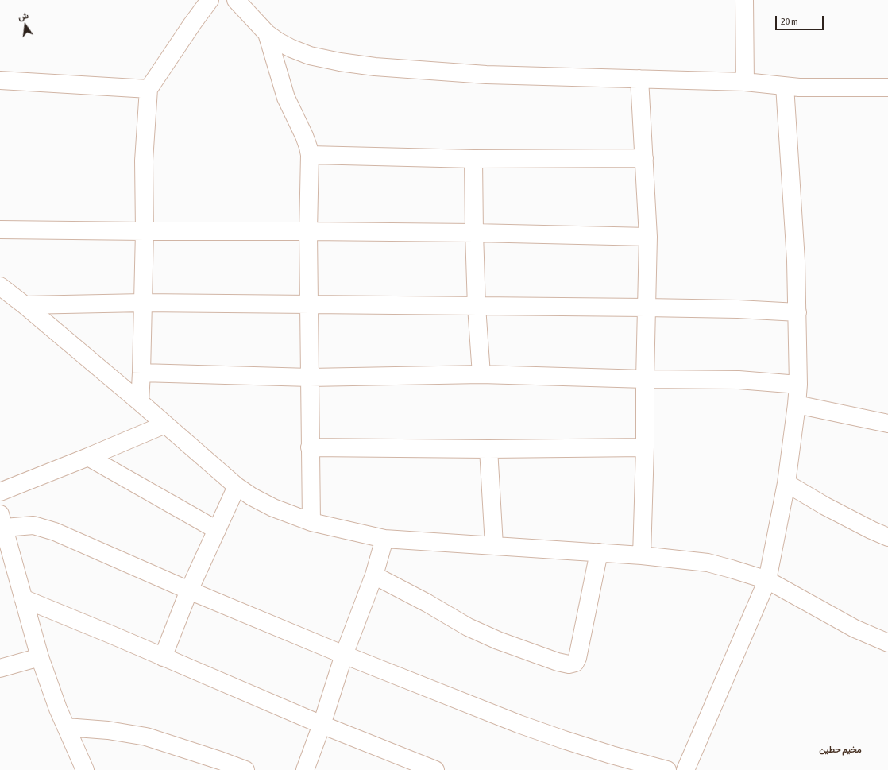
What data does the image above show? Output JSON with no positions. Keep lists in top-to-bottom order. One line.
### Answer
{"districts":["مخيم حطين"],"scale_bar":"20 m","north":"top"}
